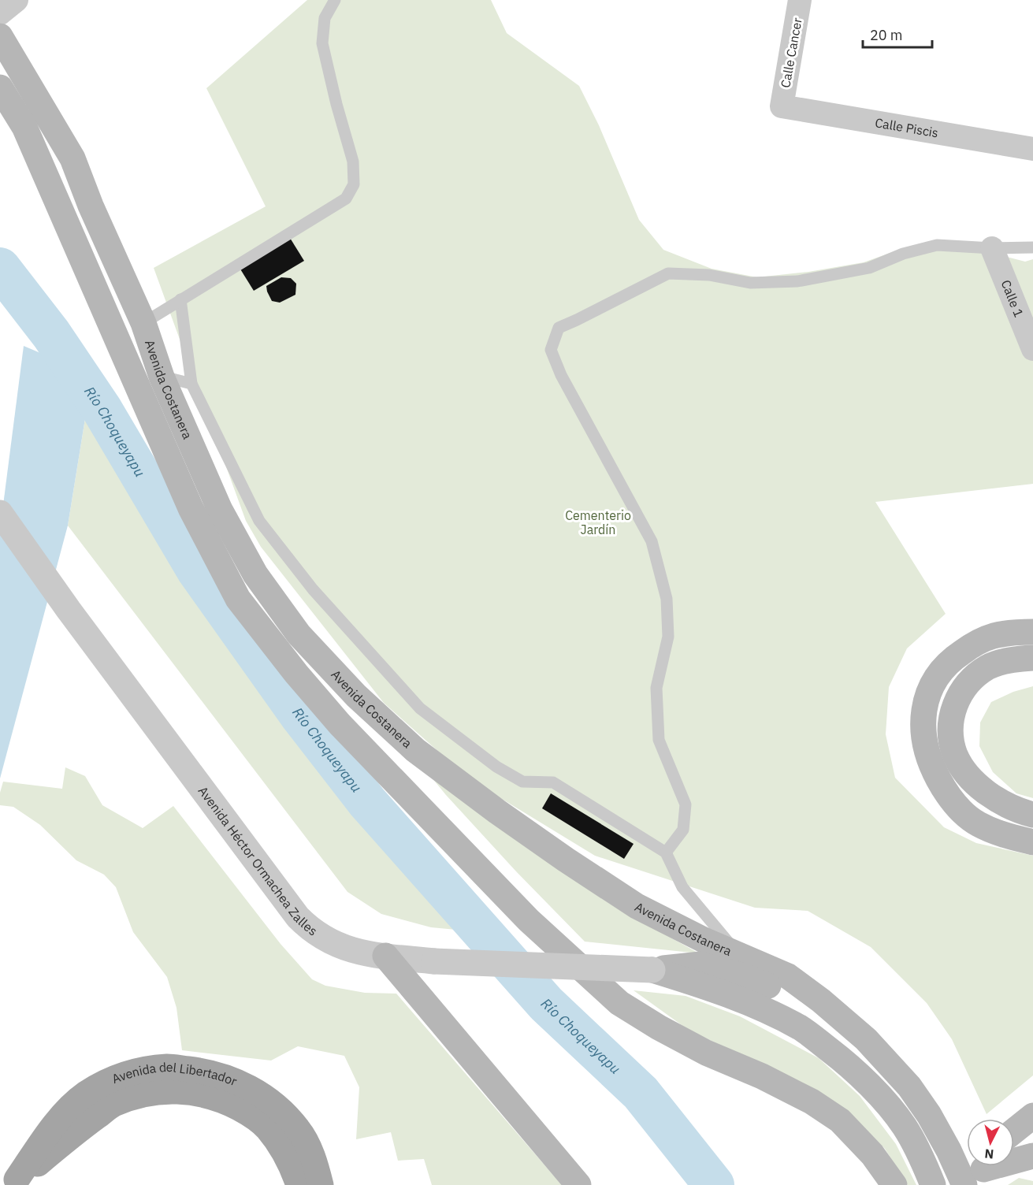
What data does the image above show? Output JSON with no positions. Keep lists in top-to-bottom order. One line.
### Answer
{"streets":{"main road":["Avenida Costanera","Avenida del Libertador"],"street":["Calle Cancer","Calle Piscis","Calle 1","Avenida Héctor Ormachea Zalles"]},"crossings":[["Calle Cancer","Calle Piscis"]],"water":["Río Choqueyapu"],"parks":["Cementerio Jardín"],"scale_bar":"20 m","north":"bottom"}
